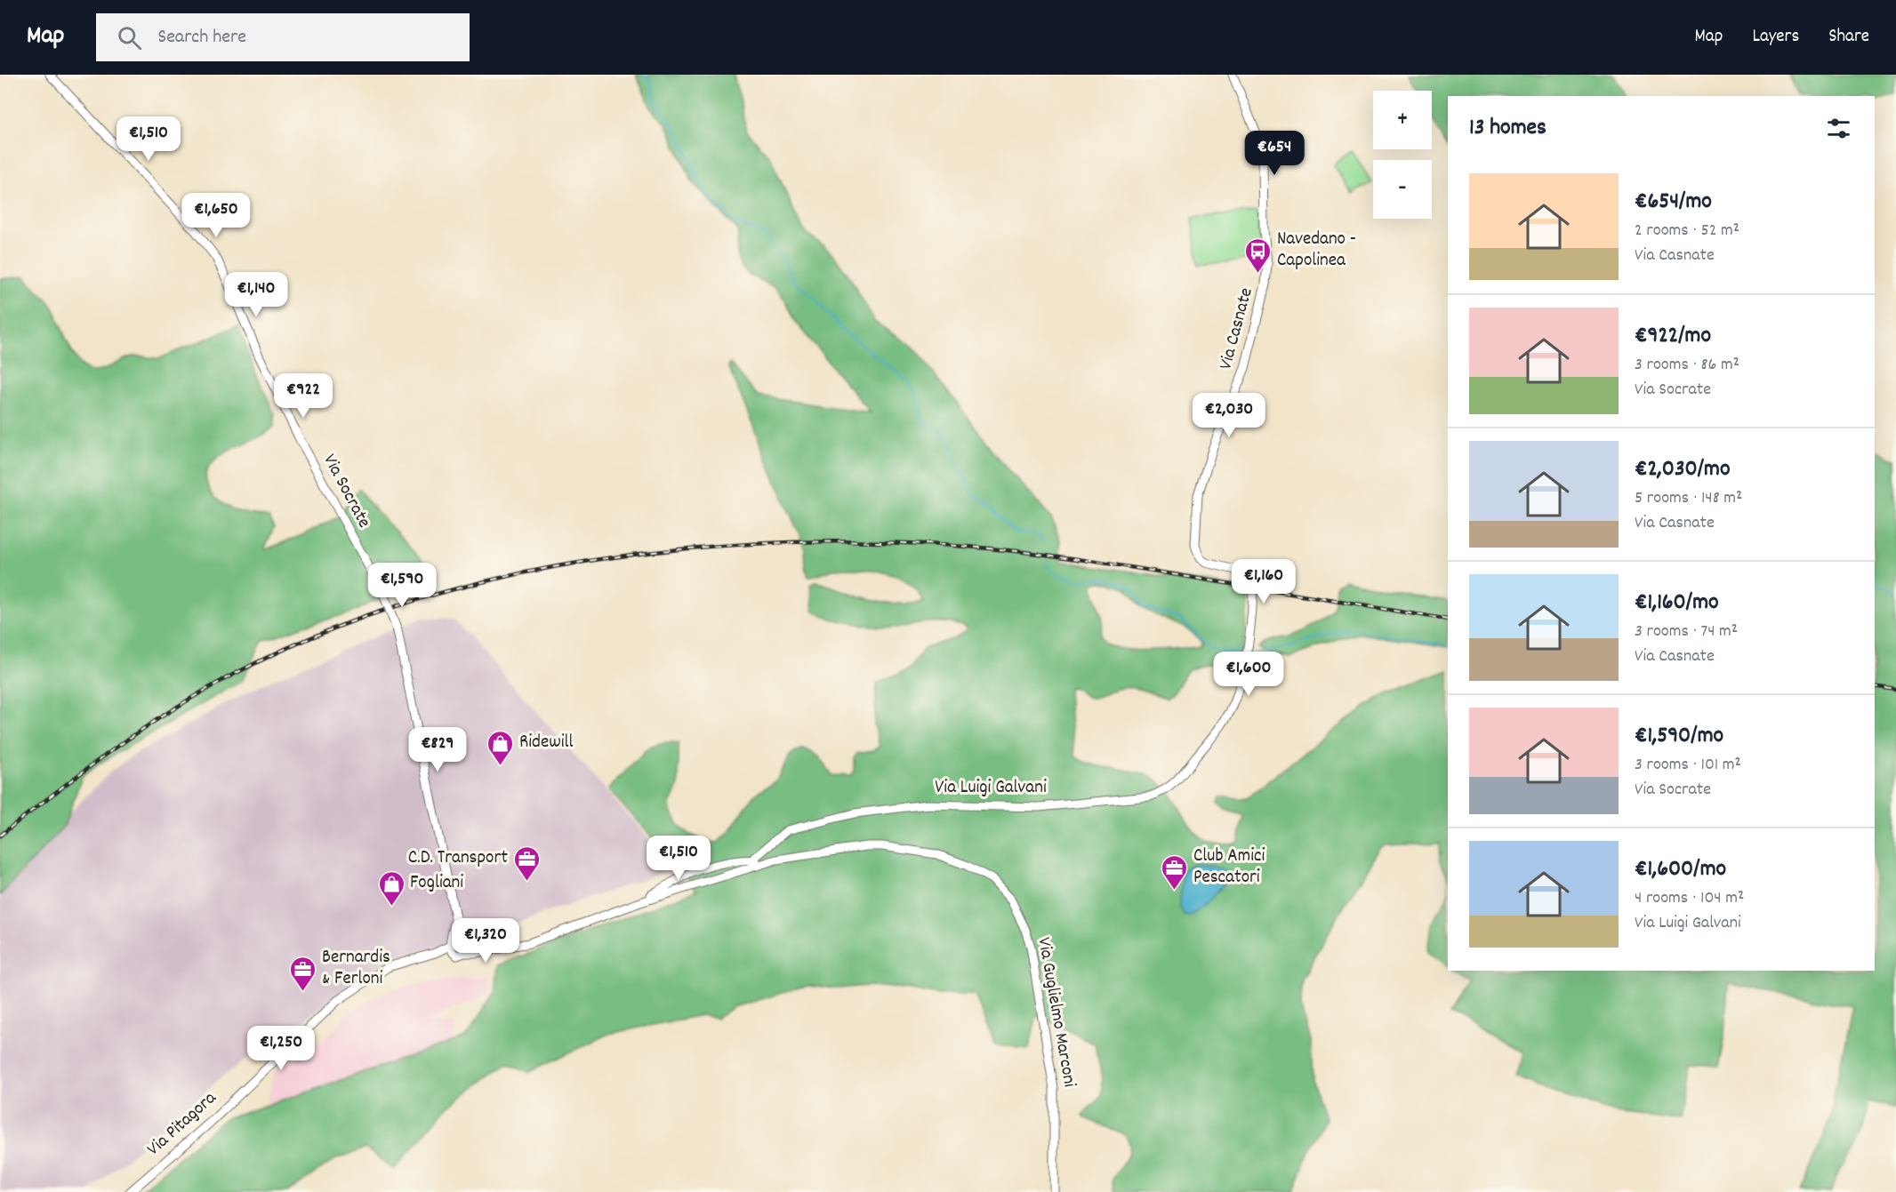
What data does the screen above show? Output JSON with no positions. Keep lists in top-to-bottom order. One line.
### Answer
{"streets":{"street":["Via Casnate","Via Socrate","Via Luigi Galvani","Via Guglielmo Marconi","Via Pitagora"]},"crossings":[["Via Casnate","Via Luigi Galvani"]],"places":{"bus stop":["Navedano - Capolinea"],"shop":["Ridewill","Fogliani"],"office":["C.D. Transport","Club Amici Pescatori","Bernardis & Ferloni"]},"page":{"header":"Map","search":"Search here","nav":["Map","Layers","Share"],"map_buttons":["+","−"],"heading":"13 homes","price":["€1,510","€654","€1,650","€1,140","€922","€2,030","€1,160","€1,590","€1,600","€829","€1,510","€1,320","€1,250"],"list":[{"name":"€654/mo","note":"2 rooms · 52 m² · Via Casnate"},{"name":"€922/mo","note":"3 rooms · 86 m² · Via Socrate"},{"name":"€2,030/mo","note":"5 rooms · 148 m² · Via Casnate"},{"name":"€1,160/mo","note":"3 rooms · 74 m² · Via Casnate"},{"name":"€1,590/mo","note":"3 rooms · 101 m² · Via Socrate"},{"name":"€1,600/mo","note":"4 rooms · 104 m² · Via Luigi Galvani"}]}}
